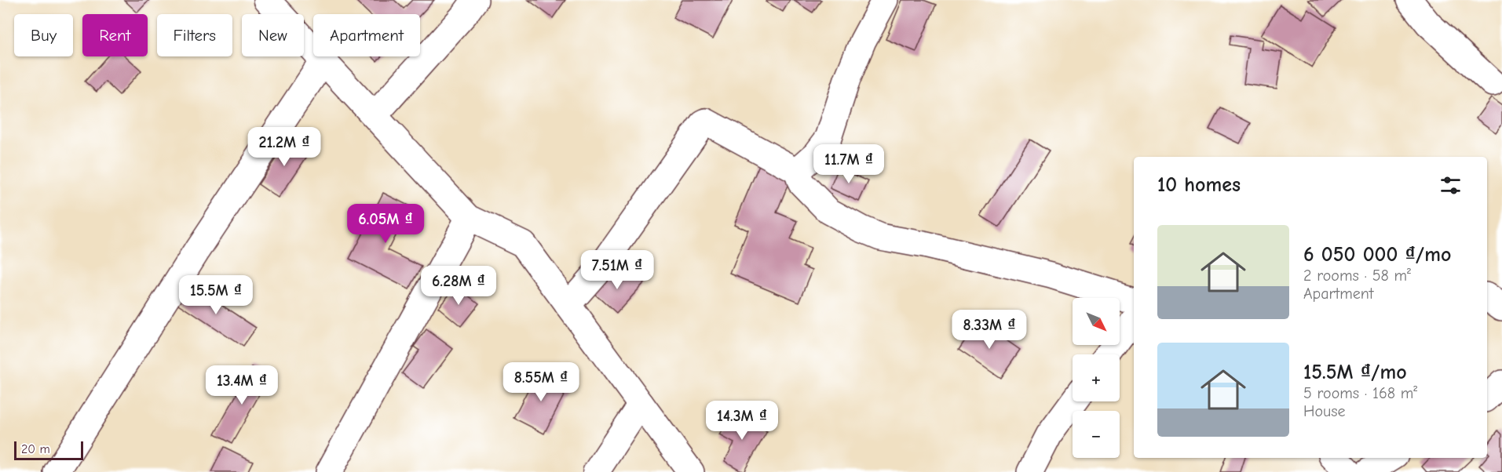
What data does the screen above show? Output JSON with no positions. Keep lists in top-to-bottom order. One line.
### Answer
{"scale_bar":"20 m","north":"bottom right","page":{"chip":["Buy","Rent","Filters","New","Apartment"],"price":["21.2M ₫","11.7M ₫","6.05M ₫","7.51M ₫","6.28M ₫","15.5M ₫","8.33M ₫","8.55M ₫","13.4M ₫","14.3M ₫"],"heading":"10 homes","list":[{"name":"6 050 000 ₫/mo","note":"2 rooms · 58 m² · Apartment"},{"name":"15.5M ₫/mo","note":"5 rooms · 168 m² · House"}],"map_buttons":["+","−"],"scale":"20 m"}}
